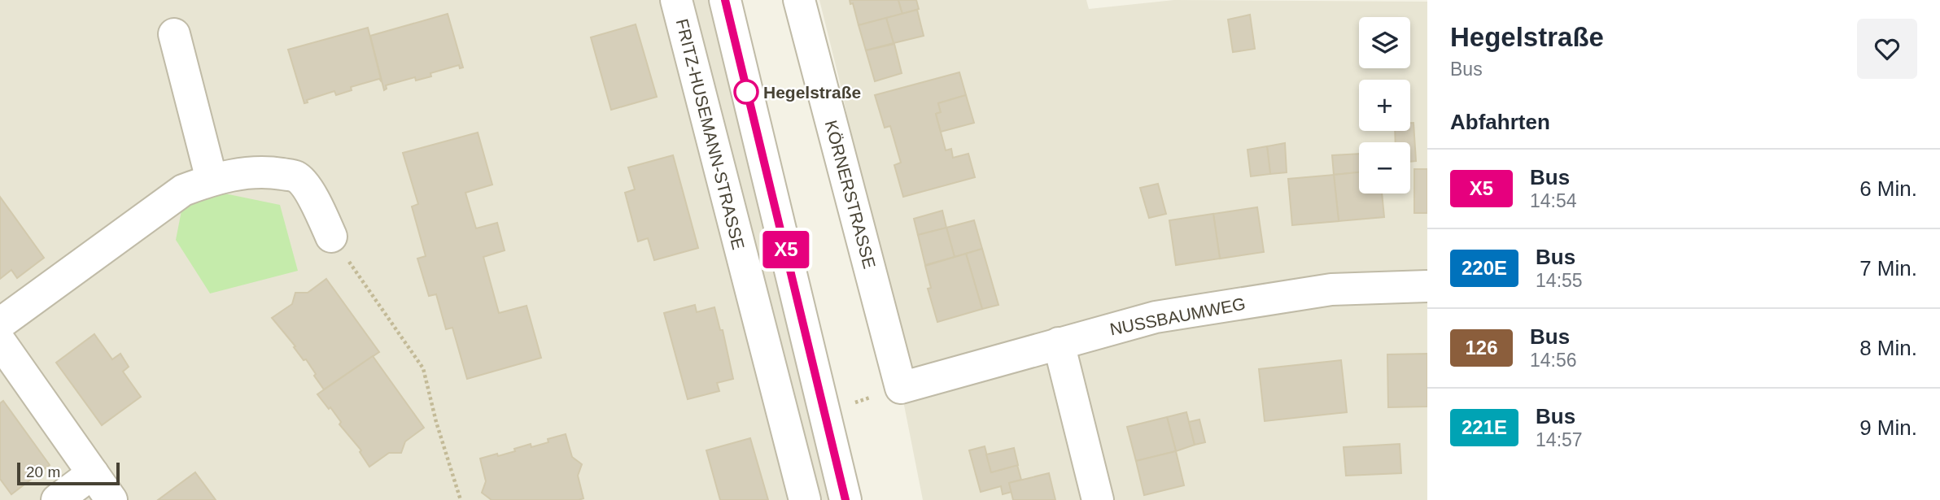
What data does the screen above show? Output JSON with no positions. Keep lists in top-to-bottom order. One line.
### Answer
{"streets":{"street":["FRITZ-HUSEMANN-STRASSE","KÖRNERSTRASSE","NUSSBAUMWEG"]},"crossings":[["KÖRNERSTRASSE","NUSSBAUMWEG"]],"places":["Hegelstraße"],"lines":["bus line X5"],"scale_bar":"20 m","page":{"on_map":"X5","heading":[["Hegelstraße","Bus"],"Abfahrten"],"map_buttons":["+","−"],"list":[{"mark":"X5","name":"Bus","note":"14:54","value":"6 Min."},{"mark":"220E","name":"Bus","note":"14:55","value":"7 Min."},{"mark":"126","name":"Bus","note":"14:56","value":"8 Min."},{"mark":"221E","name":"Bus","note":"14:57","value":"9 Min."}],"scale":"20 m"}}
